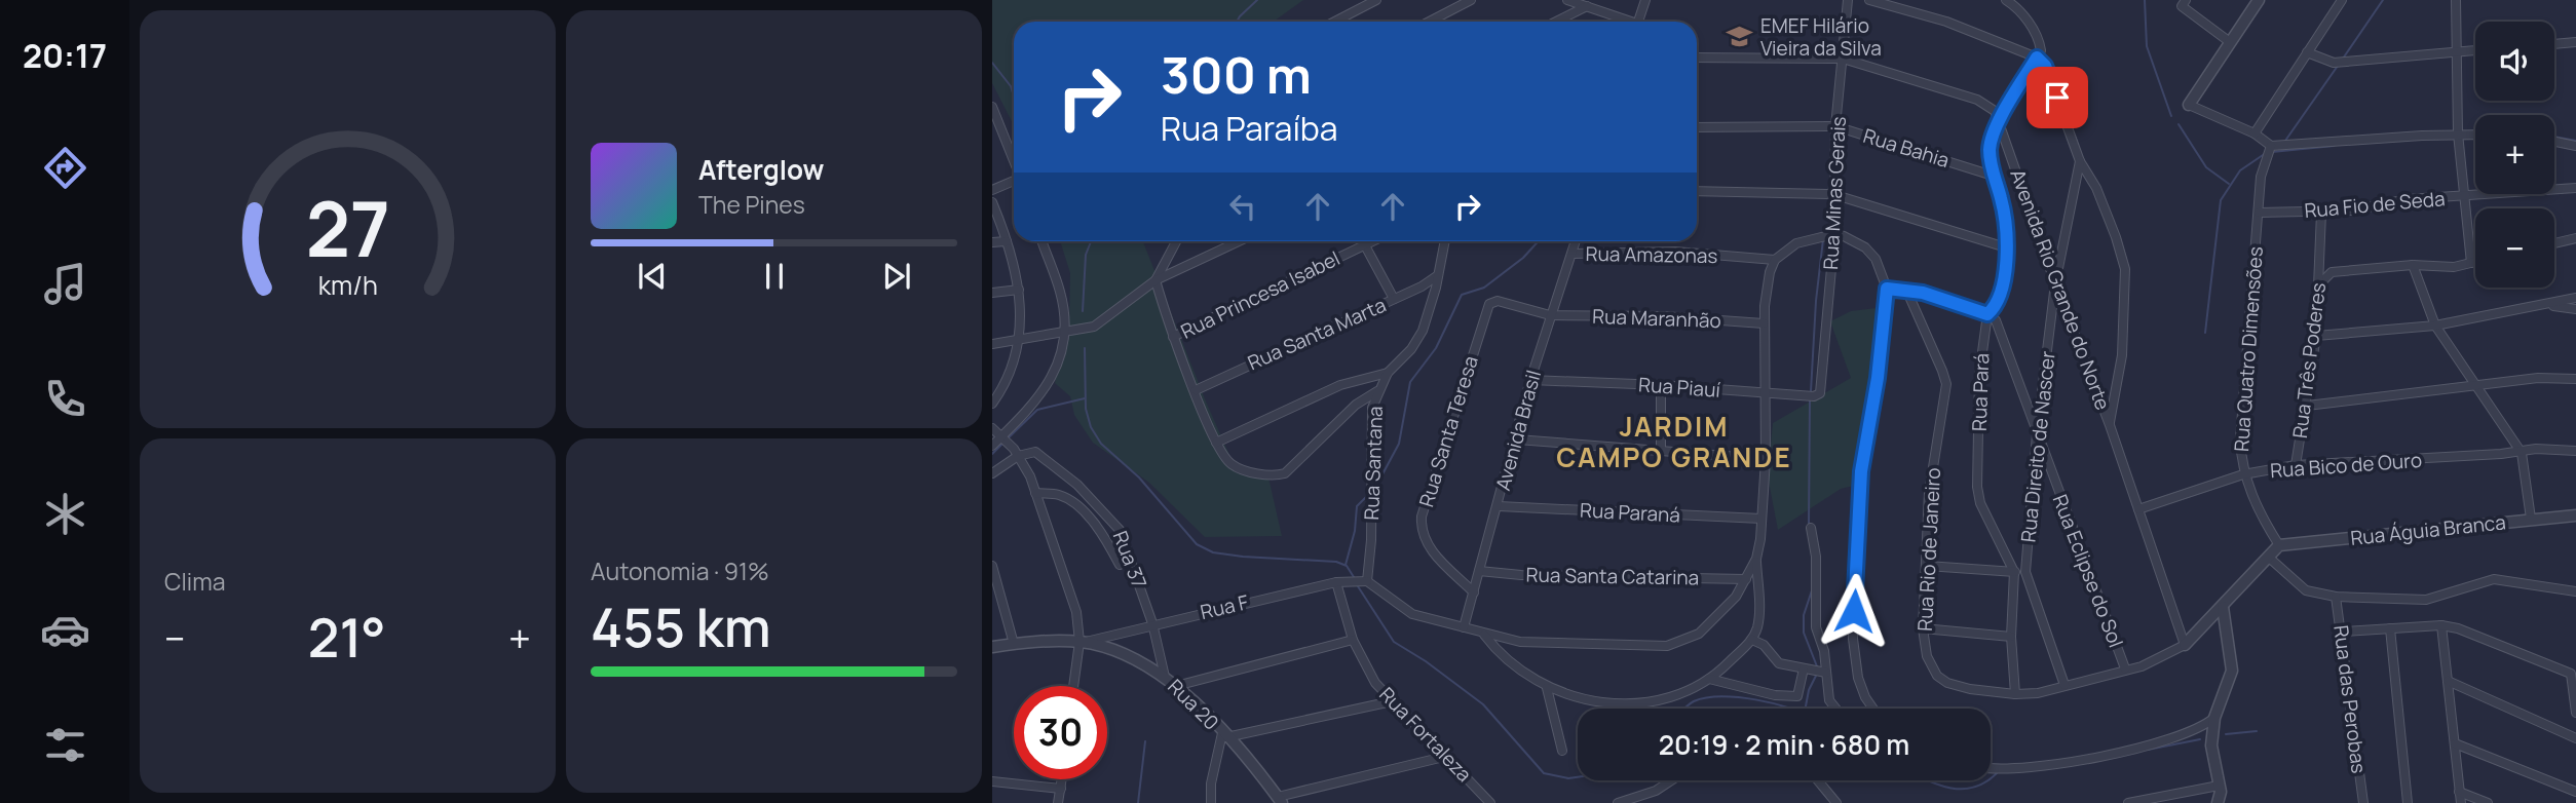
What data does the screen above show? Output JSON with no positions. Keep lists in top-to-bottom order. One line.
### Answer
{"streets":{"street":["Rua Bahia","Rua Minas Gerais","Rua Fio de Seda","Rua Amazonas","Avenida Rio Grande do Norte","Rua Princesa Isabel","Rua Maranhão","Rua Santa Marta","Rua Quatro Dimensões","Rua Três Poderes","Rua Piauí","Rua Pará","Avenida Brasil","Rua Santa Teresa","Rua Direito de Nascer","Rua Santana","Rua Bico de Ouro","Rua Paraná","Rua Águia Branca","Rua Rio de Janeiro","Rua 37","Rua Eclipse do Sol","Rua Santa Catarina","Rua F","Rua das Perobas","Rua 20","Rua Fortaleza"]},"crossings":[["Rua Bahia","Rua Minas Gerais"],["Rua Bahia","Rua Pará"],["Rua Minas Gerais","Avenida Rio Grande do Norte"],["Rua Minas Gerais","Rua Piauí"],["Rua Fio de Seda","Rua Quatro Dimensões"],["Rua Fio de Seda","Rua Três Poderes"],["Rua Amazonas","Avenida Brasil"],["Avenida Rio Grande do Norte","Rua Pará"],["Avenida Rio Grande do Norte","Rua Direito de Nascer"],["Avenida Rio Grande do Norte","Rua Bico de Ouro"],["Avenida Rio Grande do Norte","Rua Rio de Janeiro"],["Rua Maranhão","Avenida Brasil"],["Rua Maranhão","Rua Santa Teresa"],["Rua Santa Marta","Rua Santana"],["Rua Quatro Dimensões","Rua Bico de Ouro"],["Rua Quatro Dimensões","Rua Águia Branca"],["Rua Quatro Dimensões","Rua Rio de Janeiro"],["Rua Três Poderes","Rua Bico de Ouro"],["Rua Piauí","Avenida Brasil"],["Rua Pará","Rua Rio de Janeiro"],["Rua Pará","Rua Eclipse do Sol"],["Avenida Brasil","Rua Santa Teresa"],["Avenida Brasil","Rua Paraná"],["Avenida Brasil","Rua Santa Catarina"],["Rua Direito de Nascer","Rua Rio de Janeiro"],["Rua Direito de Nascer","Rua Eclipse do Sol"],["Rua Santana","Rua F"],["Rua Águia Branca","Rua Rio de Janeiro"],["Rua Rio de Janeiro","Rua Eclipse do Sol"],["Rua 37","Rua F"],["Rua 37","Rua 20"],["Rua F","Rua 20"],["Rua F","Rua Fortaleza"]],"districts":["JARDIM CAMPO GRANDE"],"places":{"school or university":["EMEF Hilário Vieira da Silva"]},"page":{"tabs":"20:17","map_buttons":["+","−"],"turn":["300 m","Rua Paraíba"],"song":["Afterglow","The Pines"],"tile":["Clima",["Autonomia · 91%","455 km"]],"heat":["−","21°","+"],"limit":"30","trip":"20:19 · 2 min · 680 m","gauge":["27","km/h"]}}
